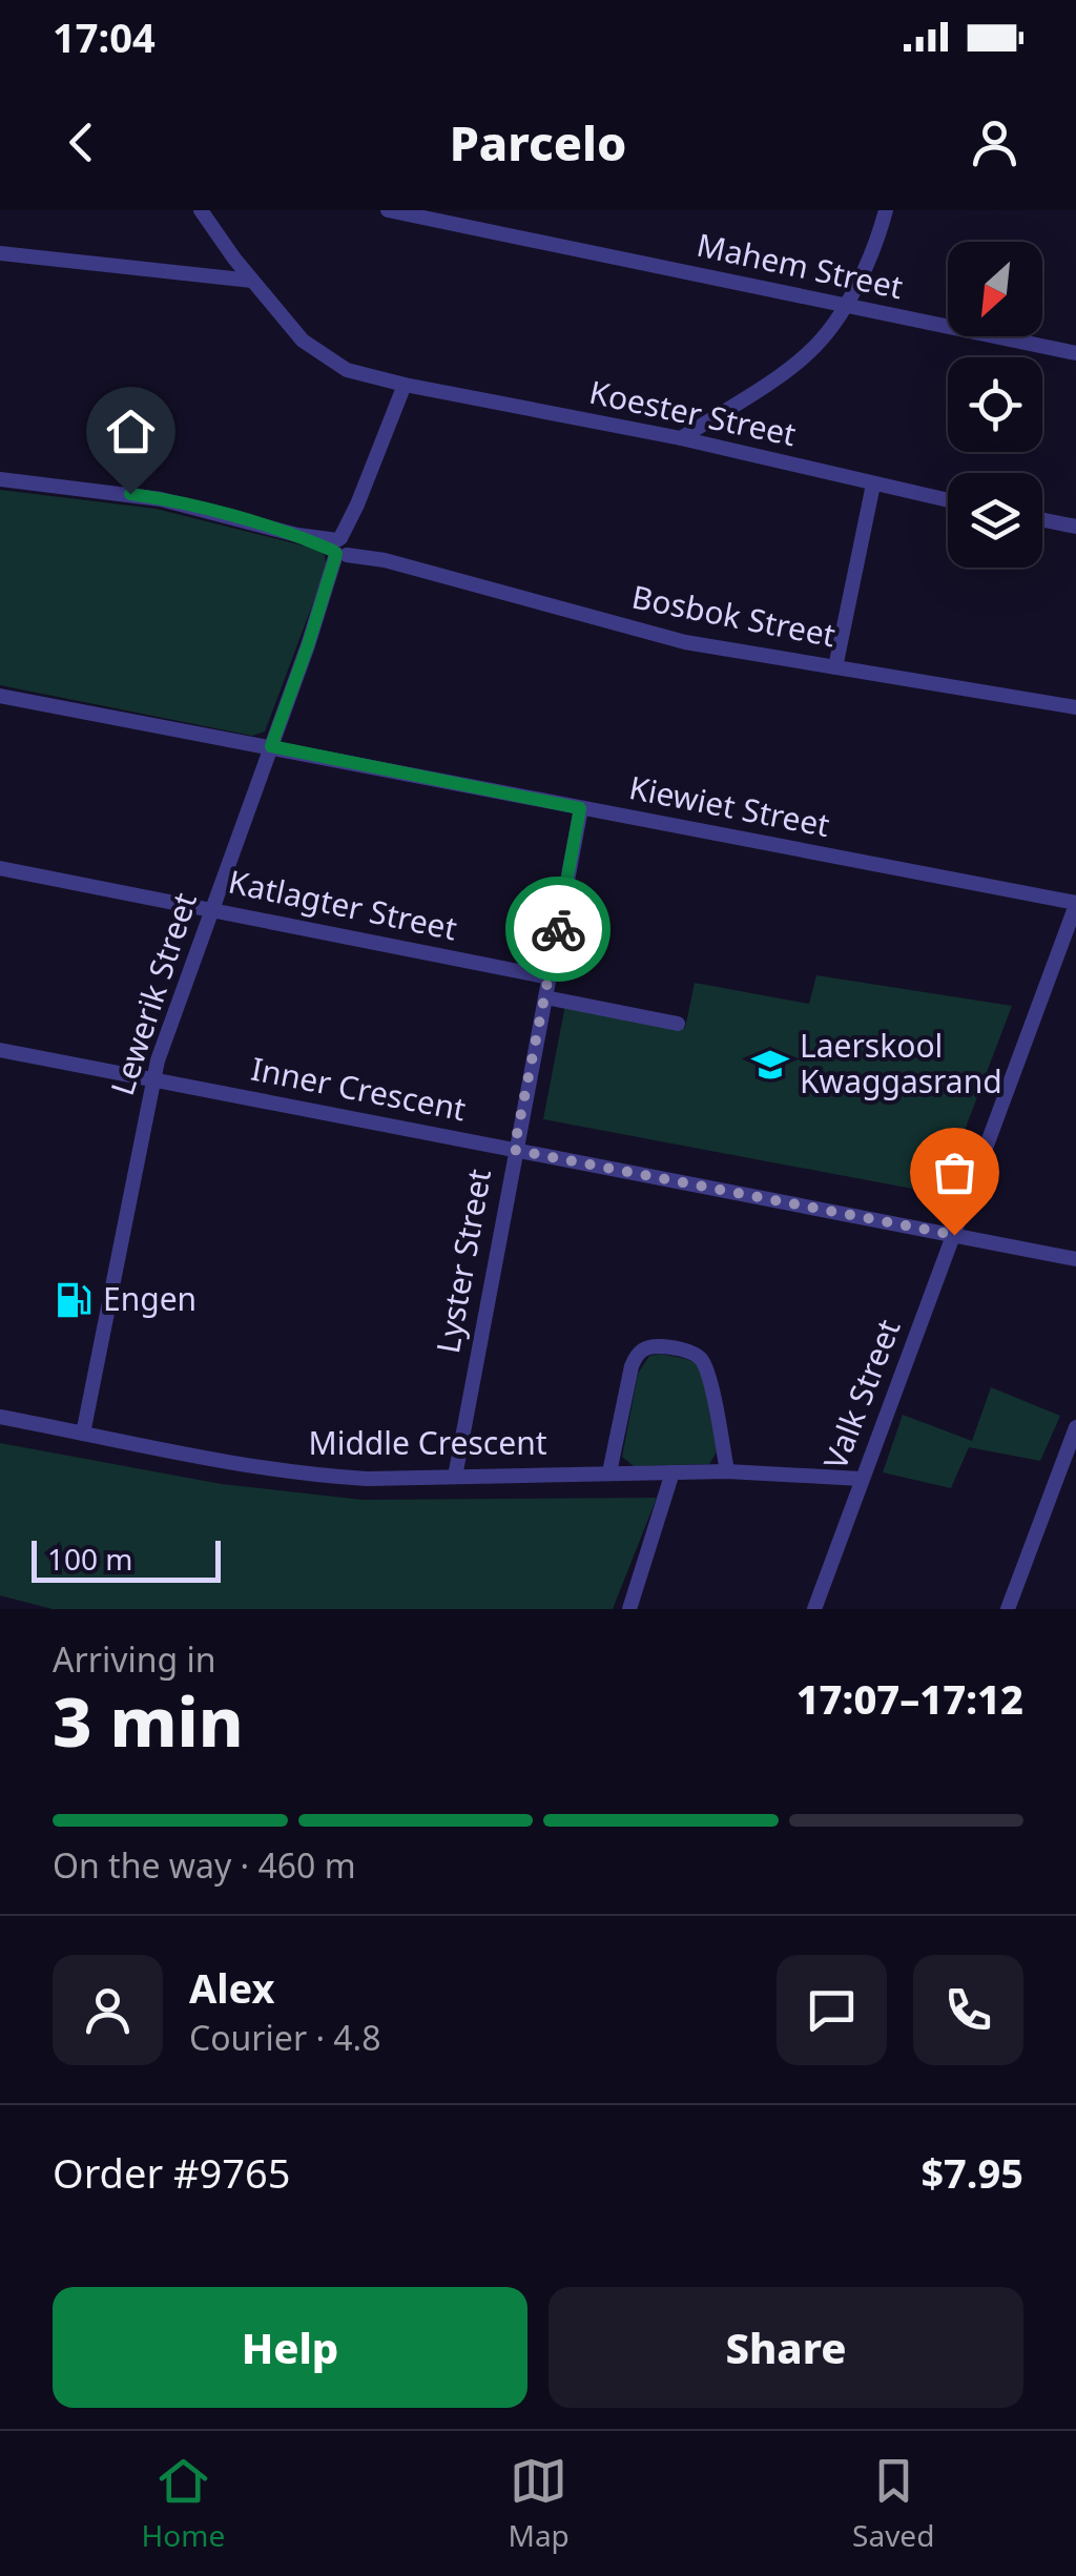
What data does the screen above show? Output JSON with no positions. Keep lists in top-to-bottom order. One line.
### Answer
{"streets":{"street":["Mahem Street","Koester Street","Bosbok Street","Kiewiet Street","Katlagter Street","Lewerik Street","Inner Crescent","Lyster Street","Valk Street","Middle Crescent"]},"crossings":[["Koester Street","Lewerik Street"],["Bosbok Street","Lewerik Street"],["Kiewiet Street","Lewerik Street"],["Kiewiet Street","Lyster Street"],["Kiewiet Street","Valk Street"],["Katlagter Street","Lewerik Street"],["Katlagter Street","Lyster Street"],["Lewerik Street","Inner Crescent"],["Lewerik Street","Middle Crescent"],["Inner Crescent","Lyster Street"],["Inner Crescent","Valk Street"],["Lyster Street","Middle Crescent"],["Valk Street","Middle Crescent"]],"places":{"school or university":["Laerskool Kwaggasrand"],"fuel station":["Engen"]},"scale_bar":"100 m","north":"bottom left","page":{"status":"17:04","header":"Parcelo","scale":"100 m","heading":["3 min","Arriving in","17:07–17:12"],"panel":["Alex","Courier · 4.8","Order #9765","$7.95"],"bar":"On the way · 460 m","buttons":["Help","Share"],"tabs":["Home","Map","Saved"]}}
